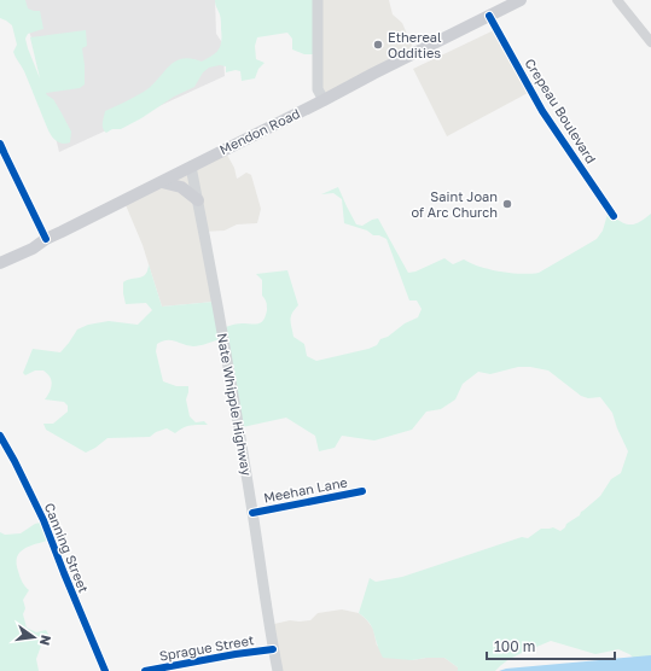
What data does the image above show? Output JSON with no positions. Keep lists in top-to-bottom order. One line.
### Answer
{"streets":{"main road":["Mendon Road","Nate Whipple Highway"],"street":["Crepeau Boulevard","Meehan Lane","Canning Street","Sprague Street"]},"crossings":[["Crepeau Boulevard","Mendon Road"],["Mendon Road","Nate Whipple Highway"],["Nate Whipple Highway","Meehan Lane"],["Nate Whipple Highway","Sprague Street"]],"places":["Ethereal Oddities","Saint Joan of Arc Church"],"scale_bar":"100 m","north":"right"}
